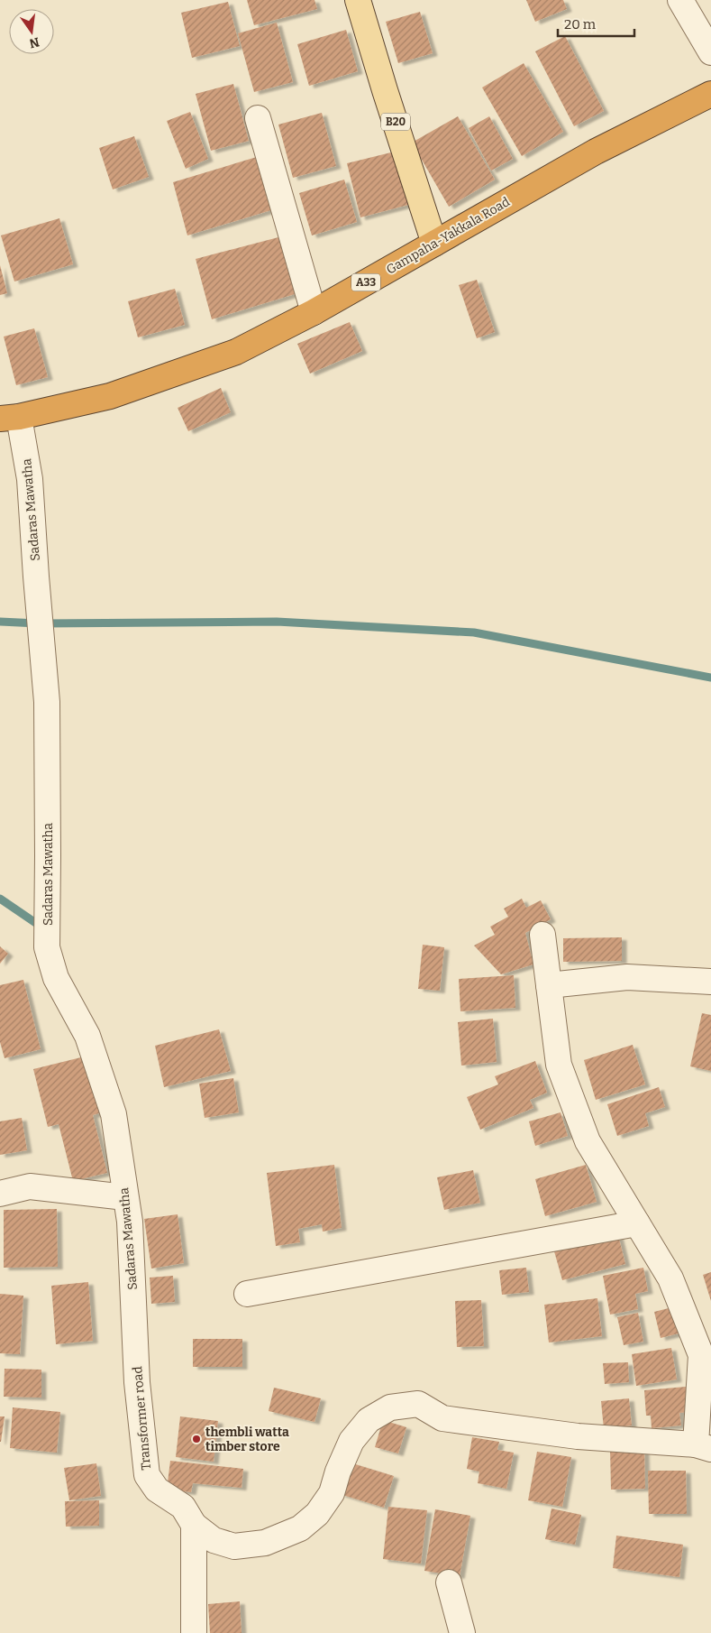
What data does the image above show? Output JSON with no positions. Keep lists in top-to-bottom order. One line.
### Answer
{"streets":{"highway":["Gampaha-Yakkala Road","A33"],"main road":["B20"],"street":["Sadaras Mawatha","Transformer road"]},"crossings":[["B20","Gampaha-Yakkala Road"],["Gampaha-Yakkala Road","Sadaras Mawatha"],["Sadaras Mawatha","Transformer road"]],"places":["thembli watta timber store"],"scale_bar":"20 m","north":"bottom"}
